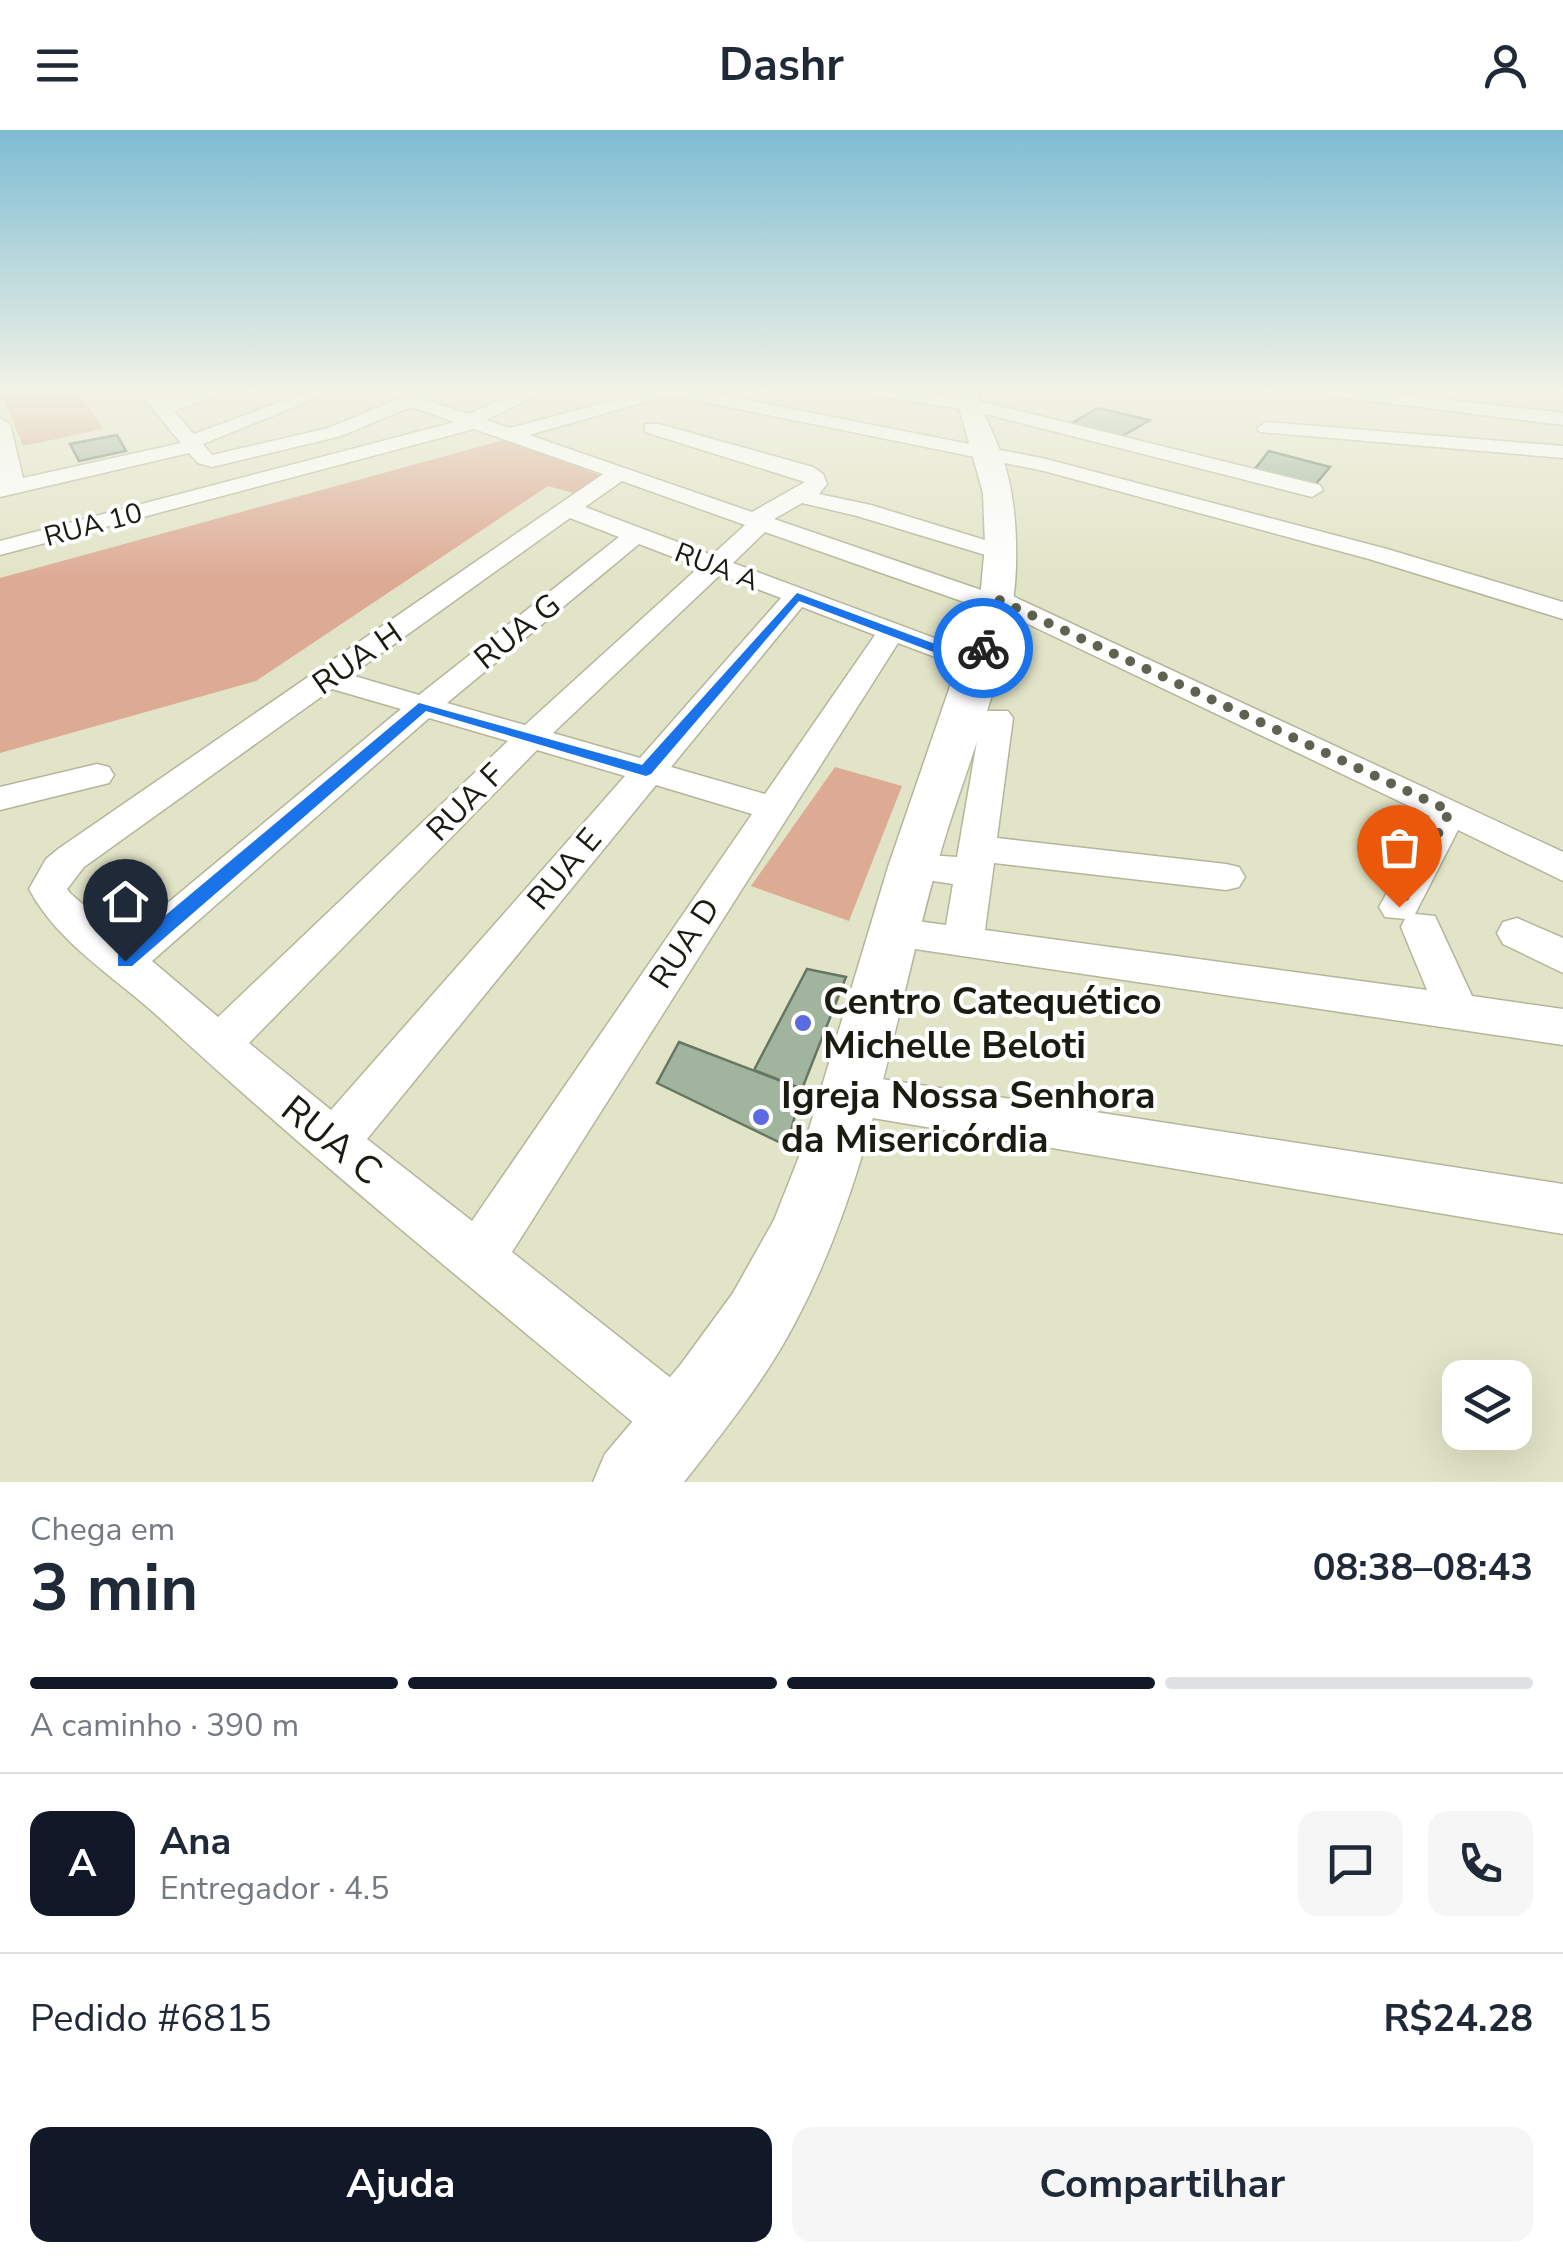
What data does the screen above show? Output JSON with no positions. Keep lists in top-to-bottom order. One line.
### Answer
{"streets":{"street":["RUA 10","RUA A","RUA G","RUA H","RUA F","RUA E","RUA D","RUA C"]},"crossings":[["RUA A","RUA G"],["RUA A","RUA H"],["RUA A","RUA F"],["RUA A","RUA E"],["RUA A","RUA D"],["RUA G","RUA C"],["RUA H","RUA C"],["RUA F","RUA C"],["RUA E","RUA C"],["RUA D","RUA C"]],"places":["Centro Catequético Michelle Beloti","Igreja Nossa Senhora da Misericórdia"],"page":{"header":"Dashr","heading":["3 min","Chega em","08:38–08:43"],"panel":["Ana","Entregador · 4.5","Pedido #6815","R$24.28"],"bar":"A caminho · 390 m","round":"A","buttons":["Ajuda","Compartilhar"]}}
